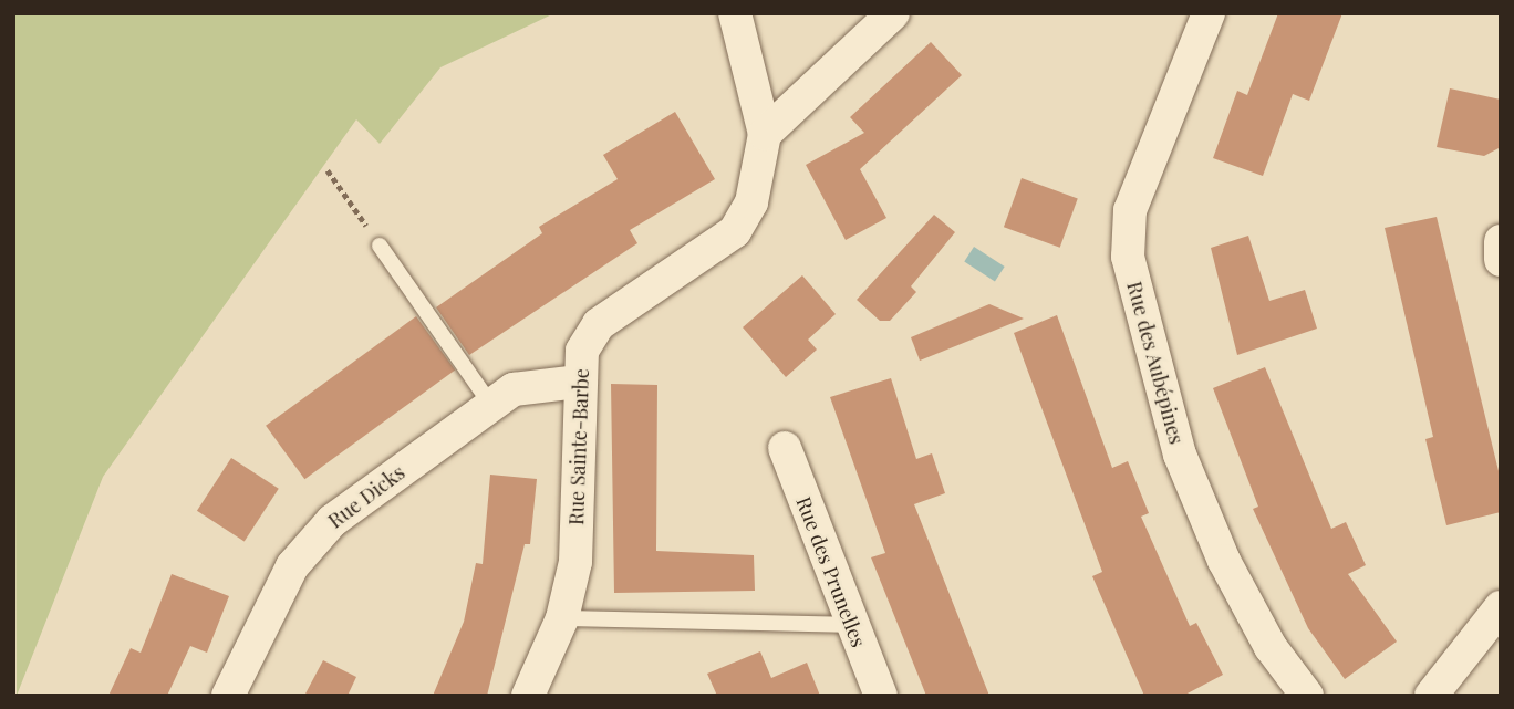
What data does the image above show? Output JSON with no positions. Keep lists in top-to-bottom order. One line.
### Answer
{"streets":{"street":["Rue des Aubépines","Rue Sainte-Barbe","Rue Dicks","Rue des Prunelles"]},"crossings":[["Rue Sainte-Barbe","Rue Dicks"]]}
